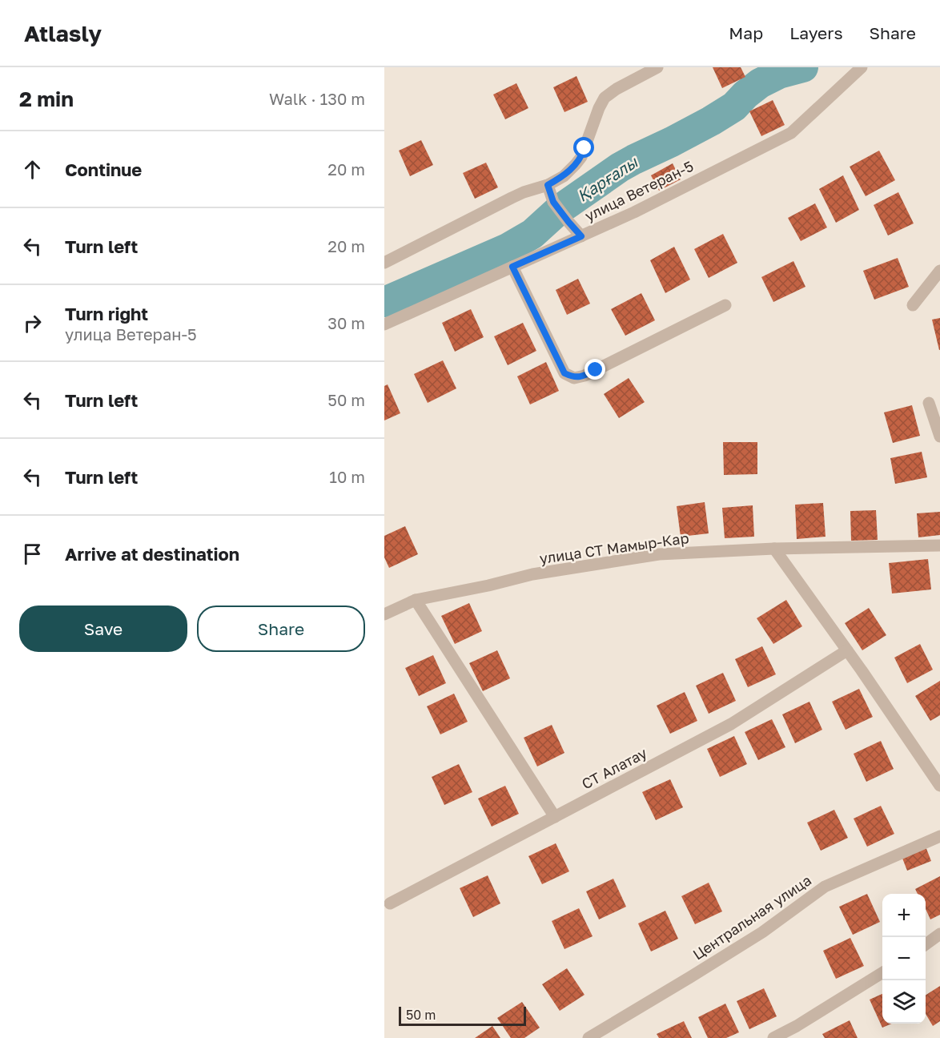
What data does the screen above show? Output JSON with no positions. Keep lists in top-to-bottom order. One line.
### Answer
{"streets":{"street":["улица Ветеран-5","улица СТ Мамыр-Кар","СТ Алатау","Центральная улица"]},"water":["Қарғалы"],"scale_bar":"50 m","page":{"header":"Atlasly","nav":["Map","Layers","Share"],"heading":["2 min","Walk · 130 m"],"list":[["Continue","20 m"],["Turn left","20 m"],["Turn right","улица Ветеран-5","30 m"],["Turn left","50 m"],["Turn left","10 m"],"Arrive at destination"],"buttons":["Save","Share"],"map_buttons":["+","−"],"scale":"50 m"}}
